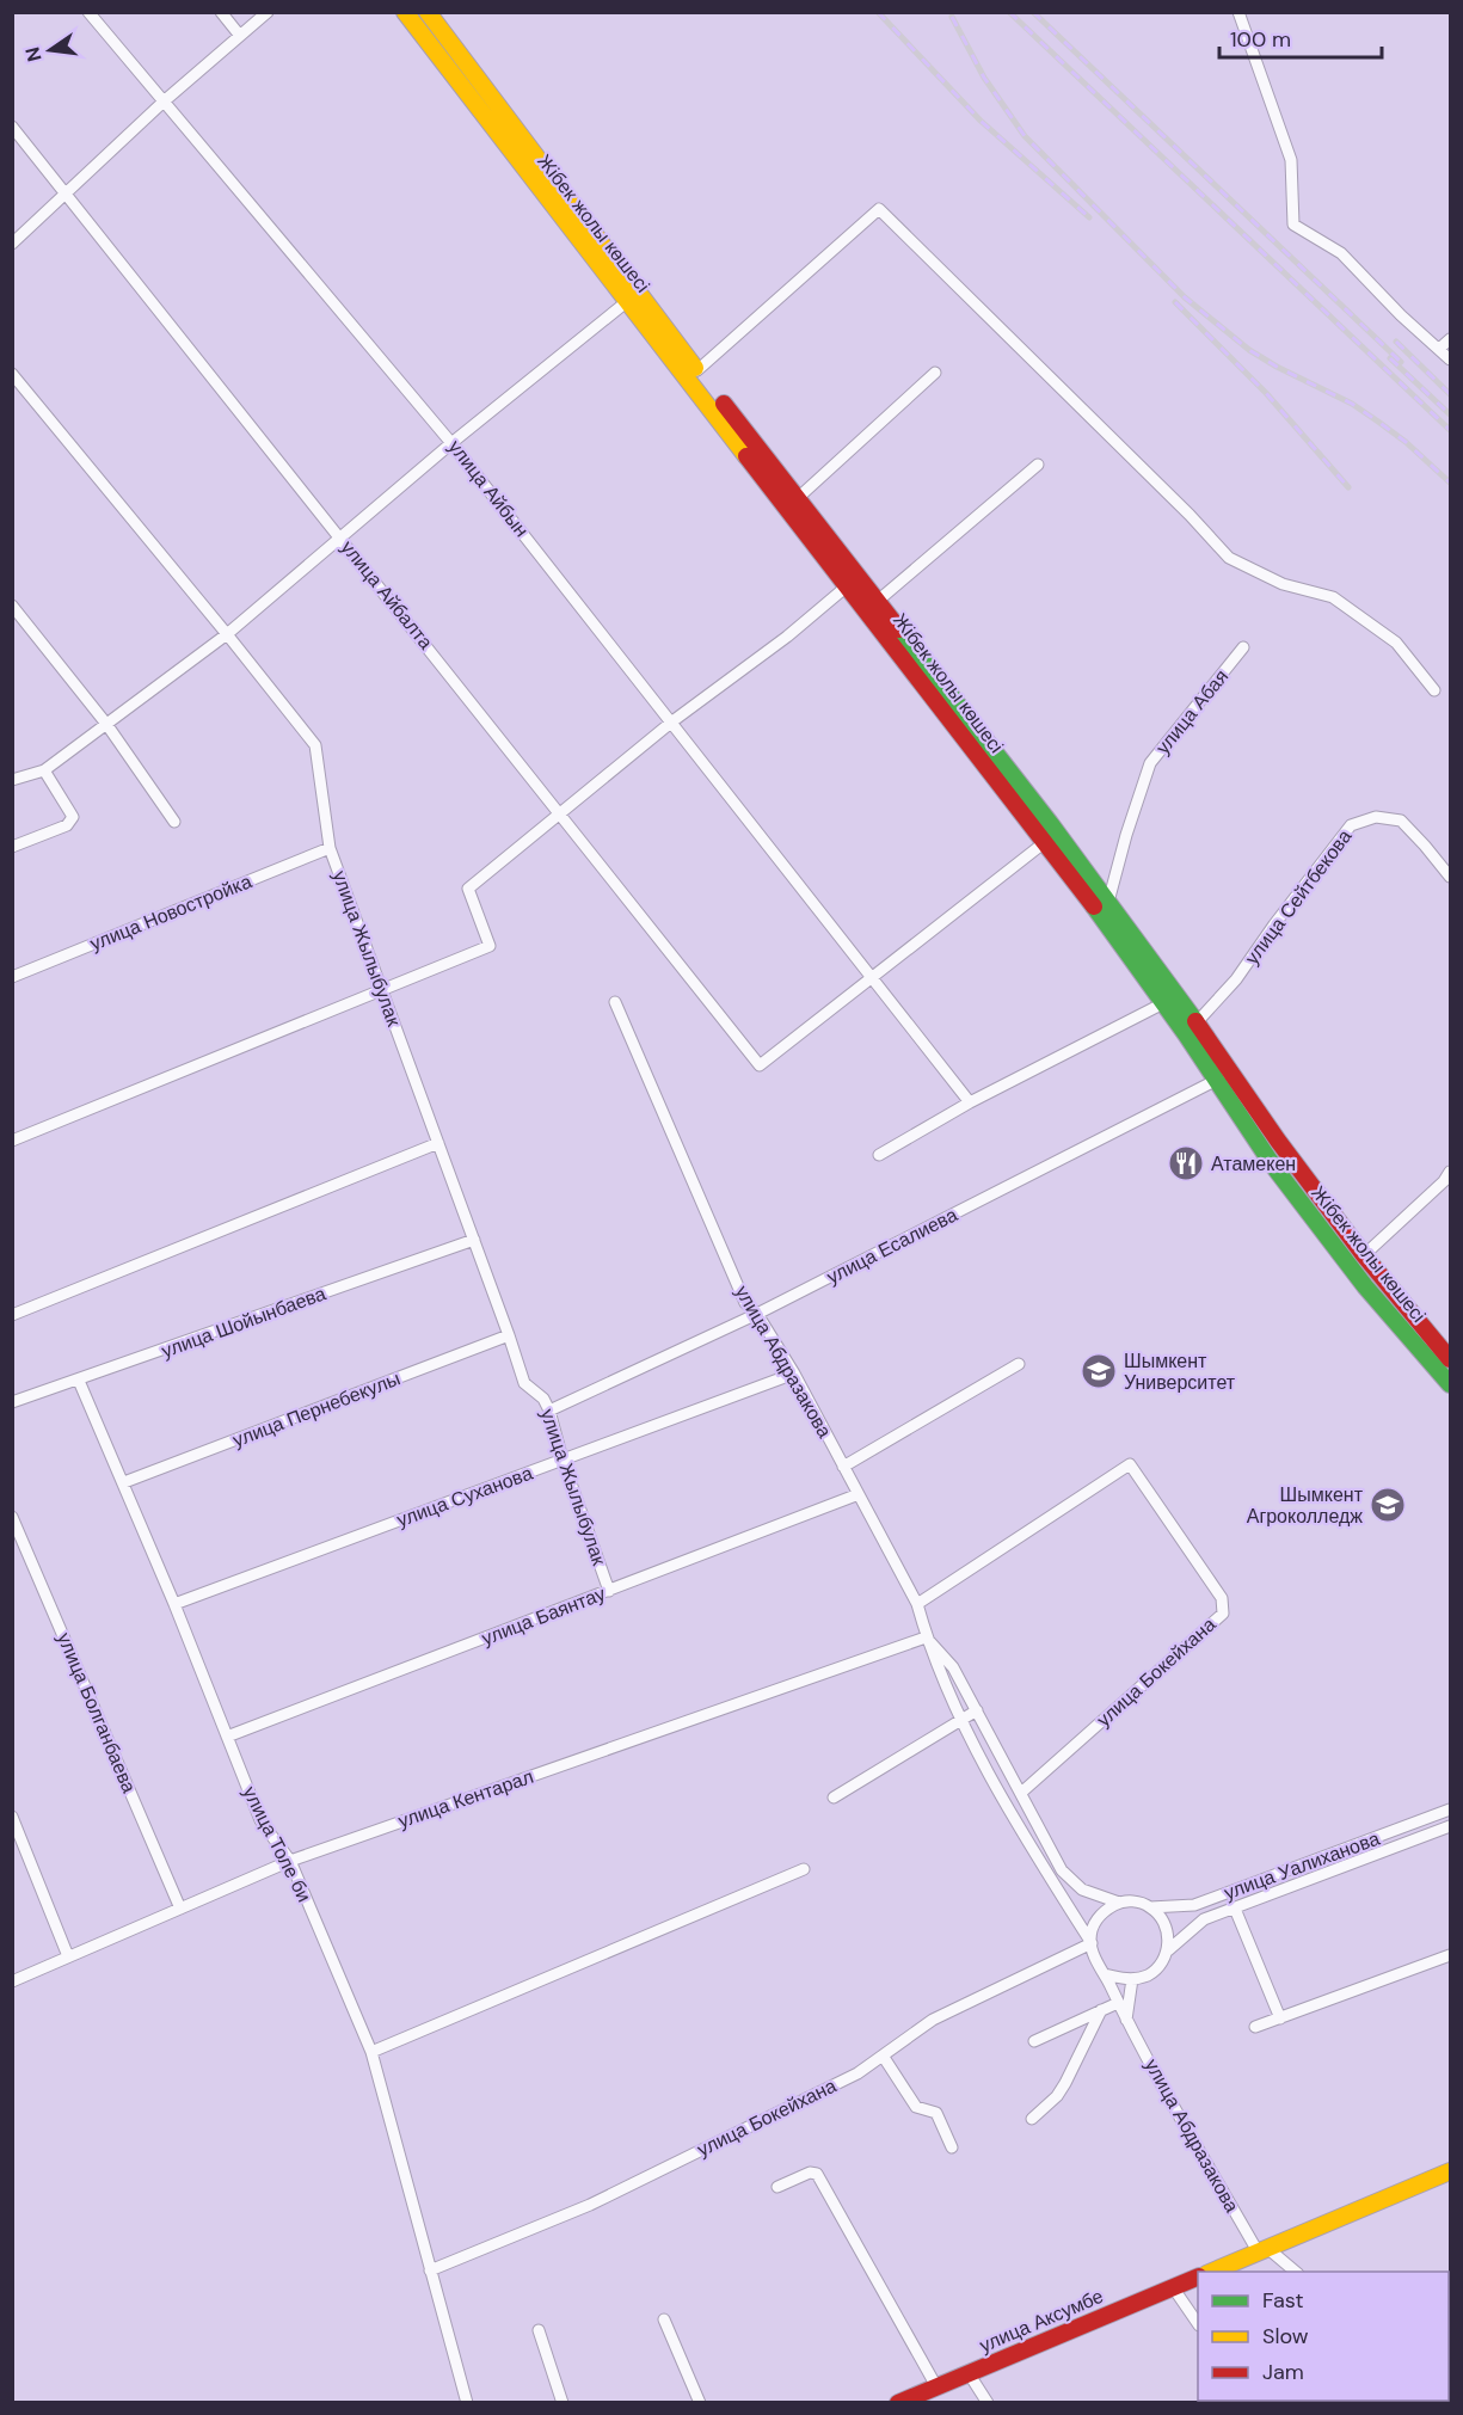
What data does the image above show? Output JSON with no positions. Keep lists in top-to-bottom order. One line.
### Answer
{"streets":{"main road":["Жібек жолы көшесі","улица Аксумбе"],"street":["улица Айбын","улица Айбалта","улица Абая","улица Сейтбекова","улица Новостройка","улица Жылыбулак","улица Есалиева","улица Шойынбаева","улица Абдразакова","улица Пернебекулы","улица Суханова","улица Баянтау","улица Бокейхана","улица Болганбаева","улица Кентарал","улица Толе би","улица Уалиханова"]},"crossings":[["Жібек жолы көшесі","улица Абая"],["Жібек жолы көшесі","улица Сейтбекова"],["Жібек жолы көшесі","улица Есалиева"],["улица Айбын","улица Айбалта"],["улица Новостройка","улица Жылыбулак"],["улица Жылыбулак","улица Есалиева"],["улица Жылыбулак","улица Шойынбаева"],["улица Жылыбулак","улица Пернебекулы"],["улица Жылыбулак","улица Суханова"],["улица Жылыбулак","улица Баянтау"],["улица Есалиева","улица Абдразакова"],["улица Шойынбаева","улица Толе би"],["улица Абдразакова","улица Суханова"],["улица Абдразакова","улица Баянтау"],["улица Абдразакова","улица Бокейхана"],["улица Абдразакова","улица Кентарал"],["улица Абдразакова","улица Уалиханова"],["улица Пернебекулы","улица Толе би"],["улица Суханова","улица Толе би"],["улица Баянтау","улица Толе би"],["улица Бокейхана","улица Толе би"],["улица Бокейхана","улица Уалиханова"],["улица Болганбаева","улица Кентарал"],["улица Кентарал","улица Толе би"]],"places":{"restaurant":["Атамекен"],"school or university":["Шымкент Университет","Шымкент Агроколледж"]},"legend":["Fast","Slow","Jam"],"scale_bar":"100 m","north":"left"}
